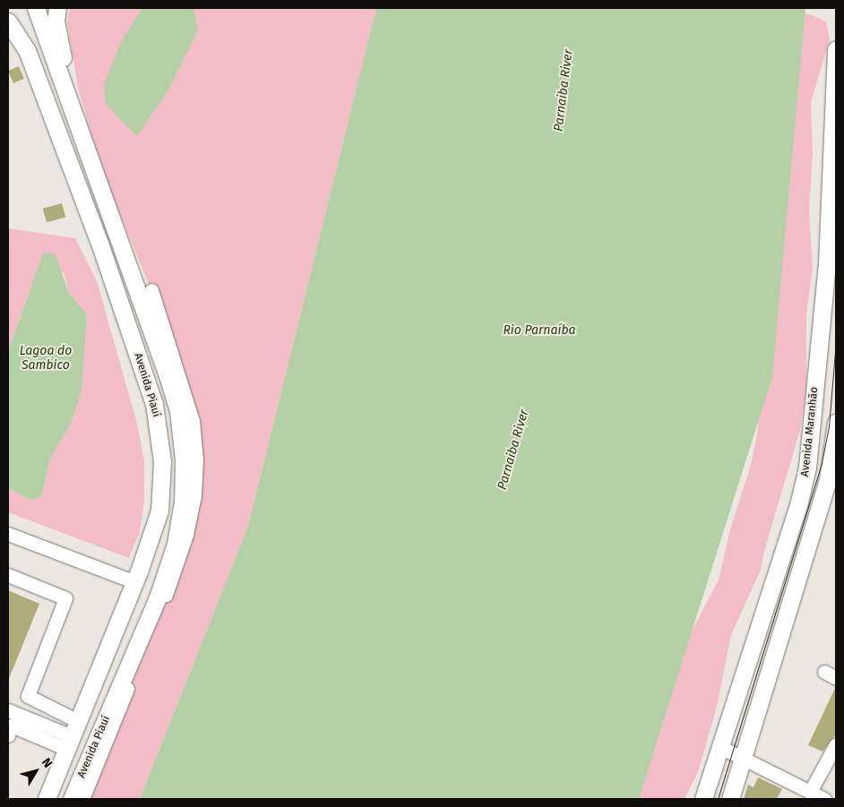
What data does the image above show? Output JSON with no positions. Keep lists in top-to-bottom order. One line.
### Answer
{"streets":{"main road":["Avenida Piauí","Avenida Maranhão"]},"water":["Parnaiba River","Rio Parnaíba","Lagoa do Sambico"],"north":"top right"}
